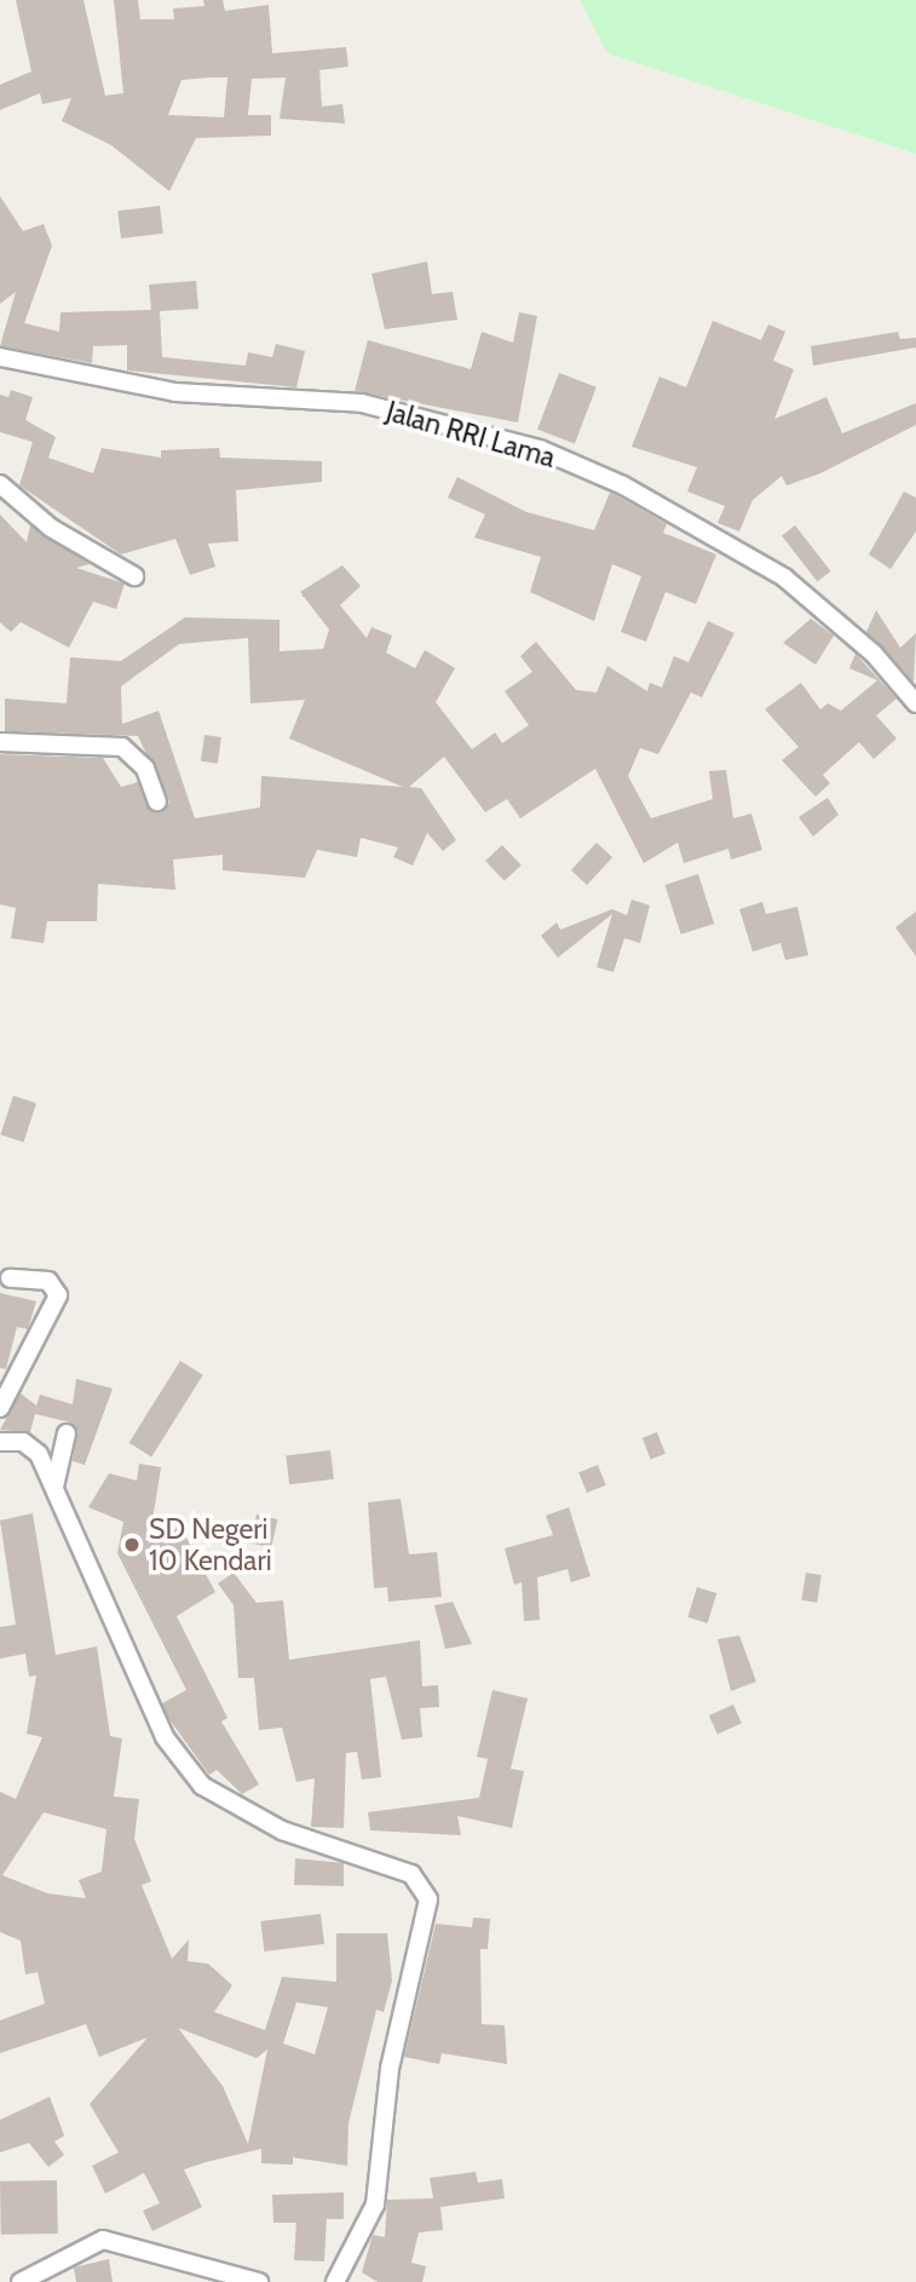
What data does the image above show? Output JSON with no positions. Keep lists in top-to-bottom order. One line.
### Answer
{"streets":{"street":["Jalan RRI Lama"]},"places":["SD Negeri 10 Kendari"]}
